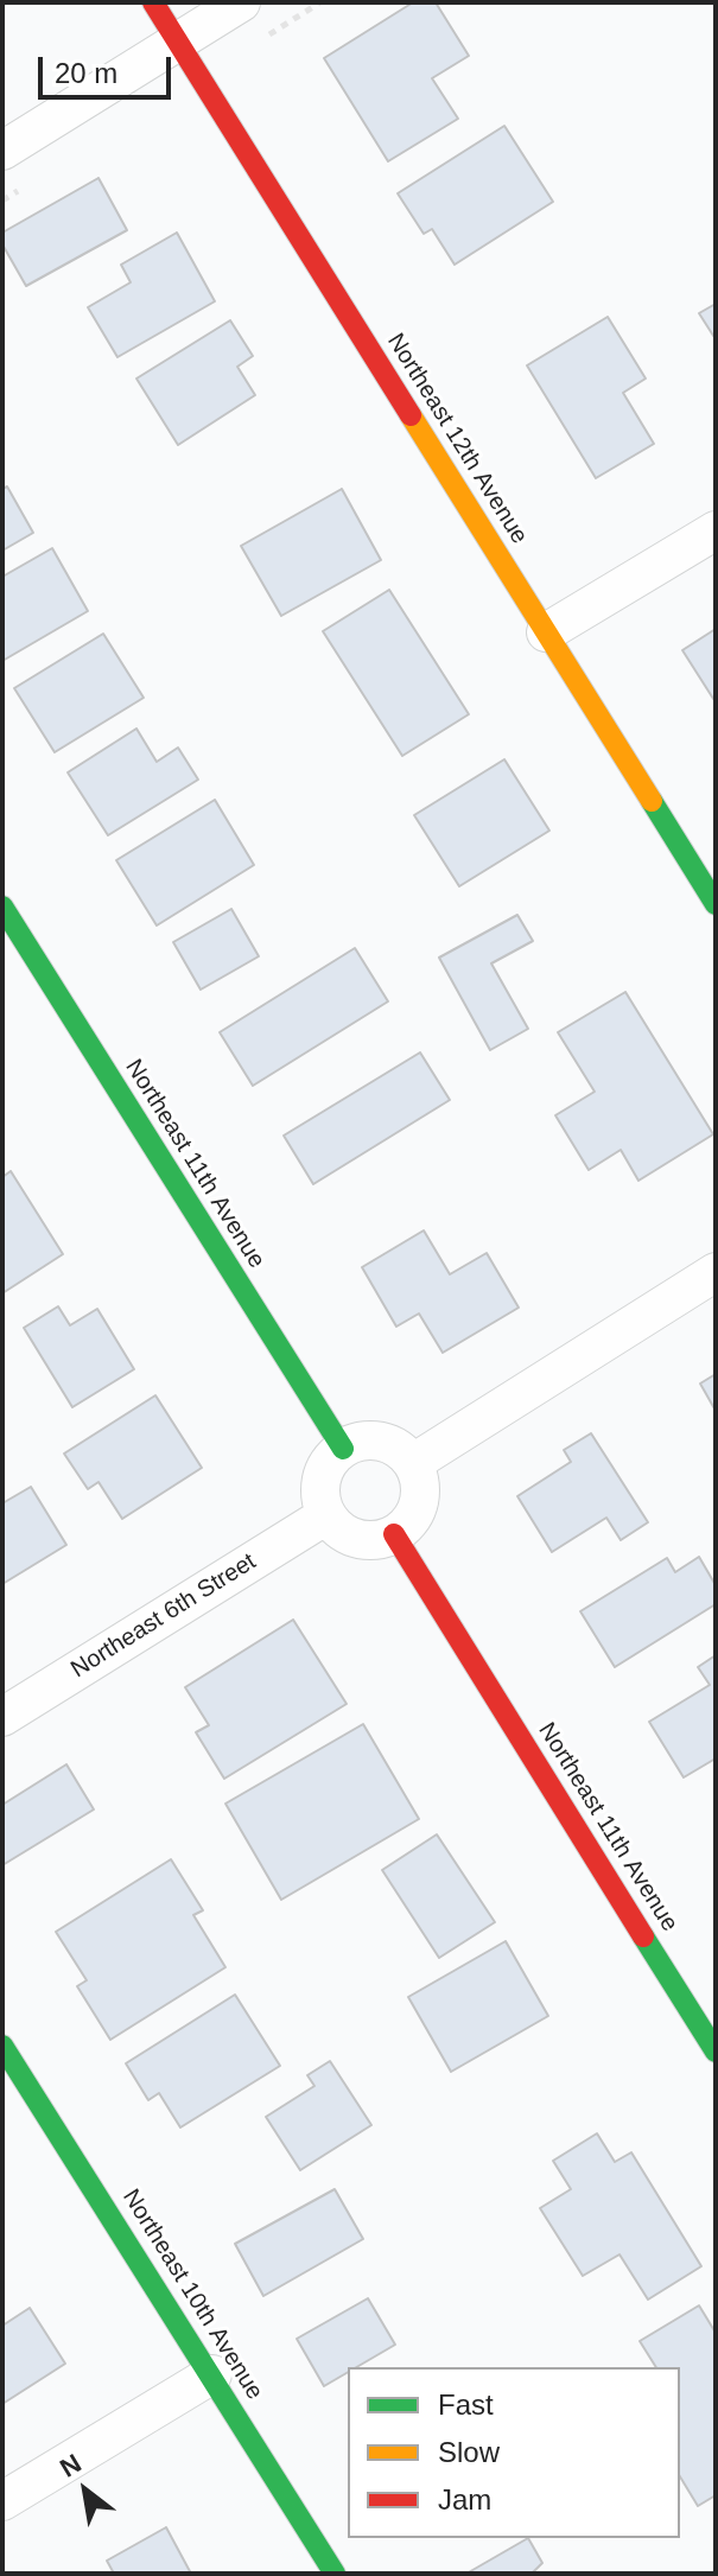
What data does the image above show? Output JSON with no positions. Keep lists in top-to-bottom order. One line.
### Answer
{"streets":{"street":["Northeast 12th Avenue","Northeast 11th Avenue","Northeast 6th Street","Northeast 10th Avenue"]},"crossings":[["Northeast 11th Avenue","Northeast 6th Street"]],"legend":["Fast","Slow","Jam"],"scale_bar":"20 m","north":"top left"}
